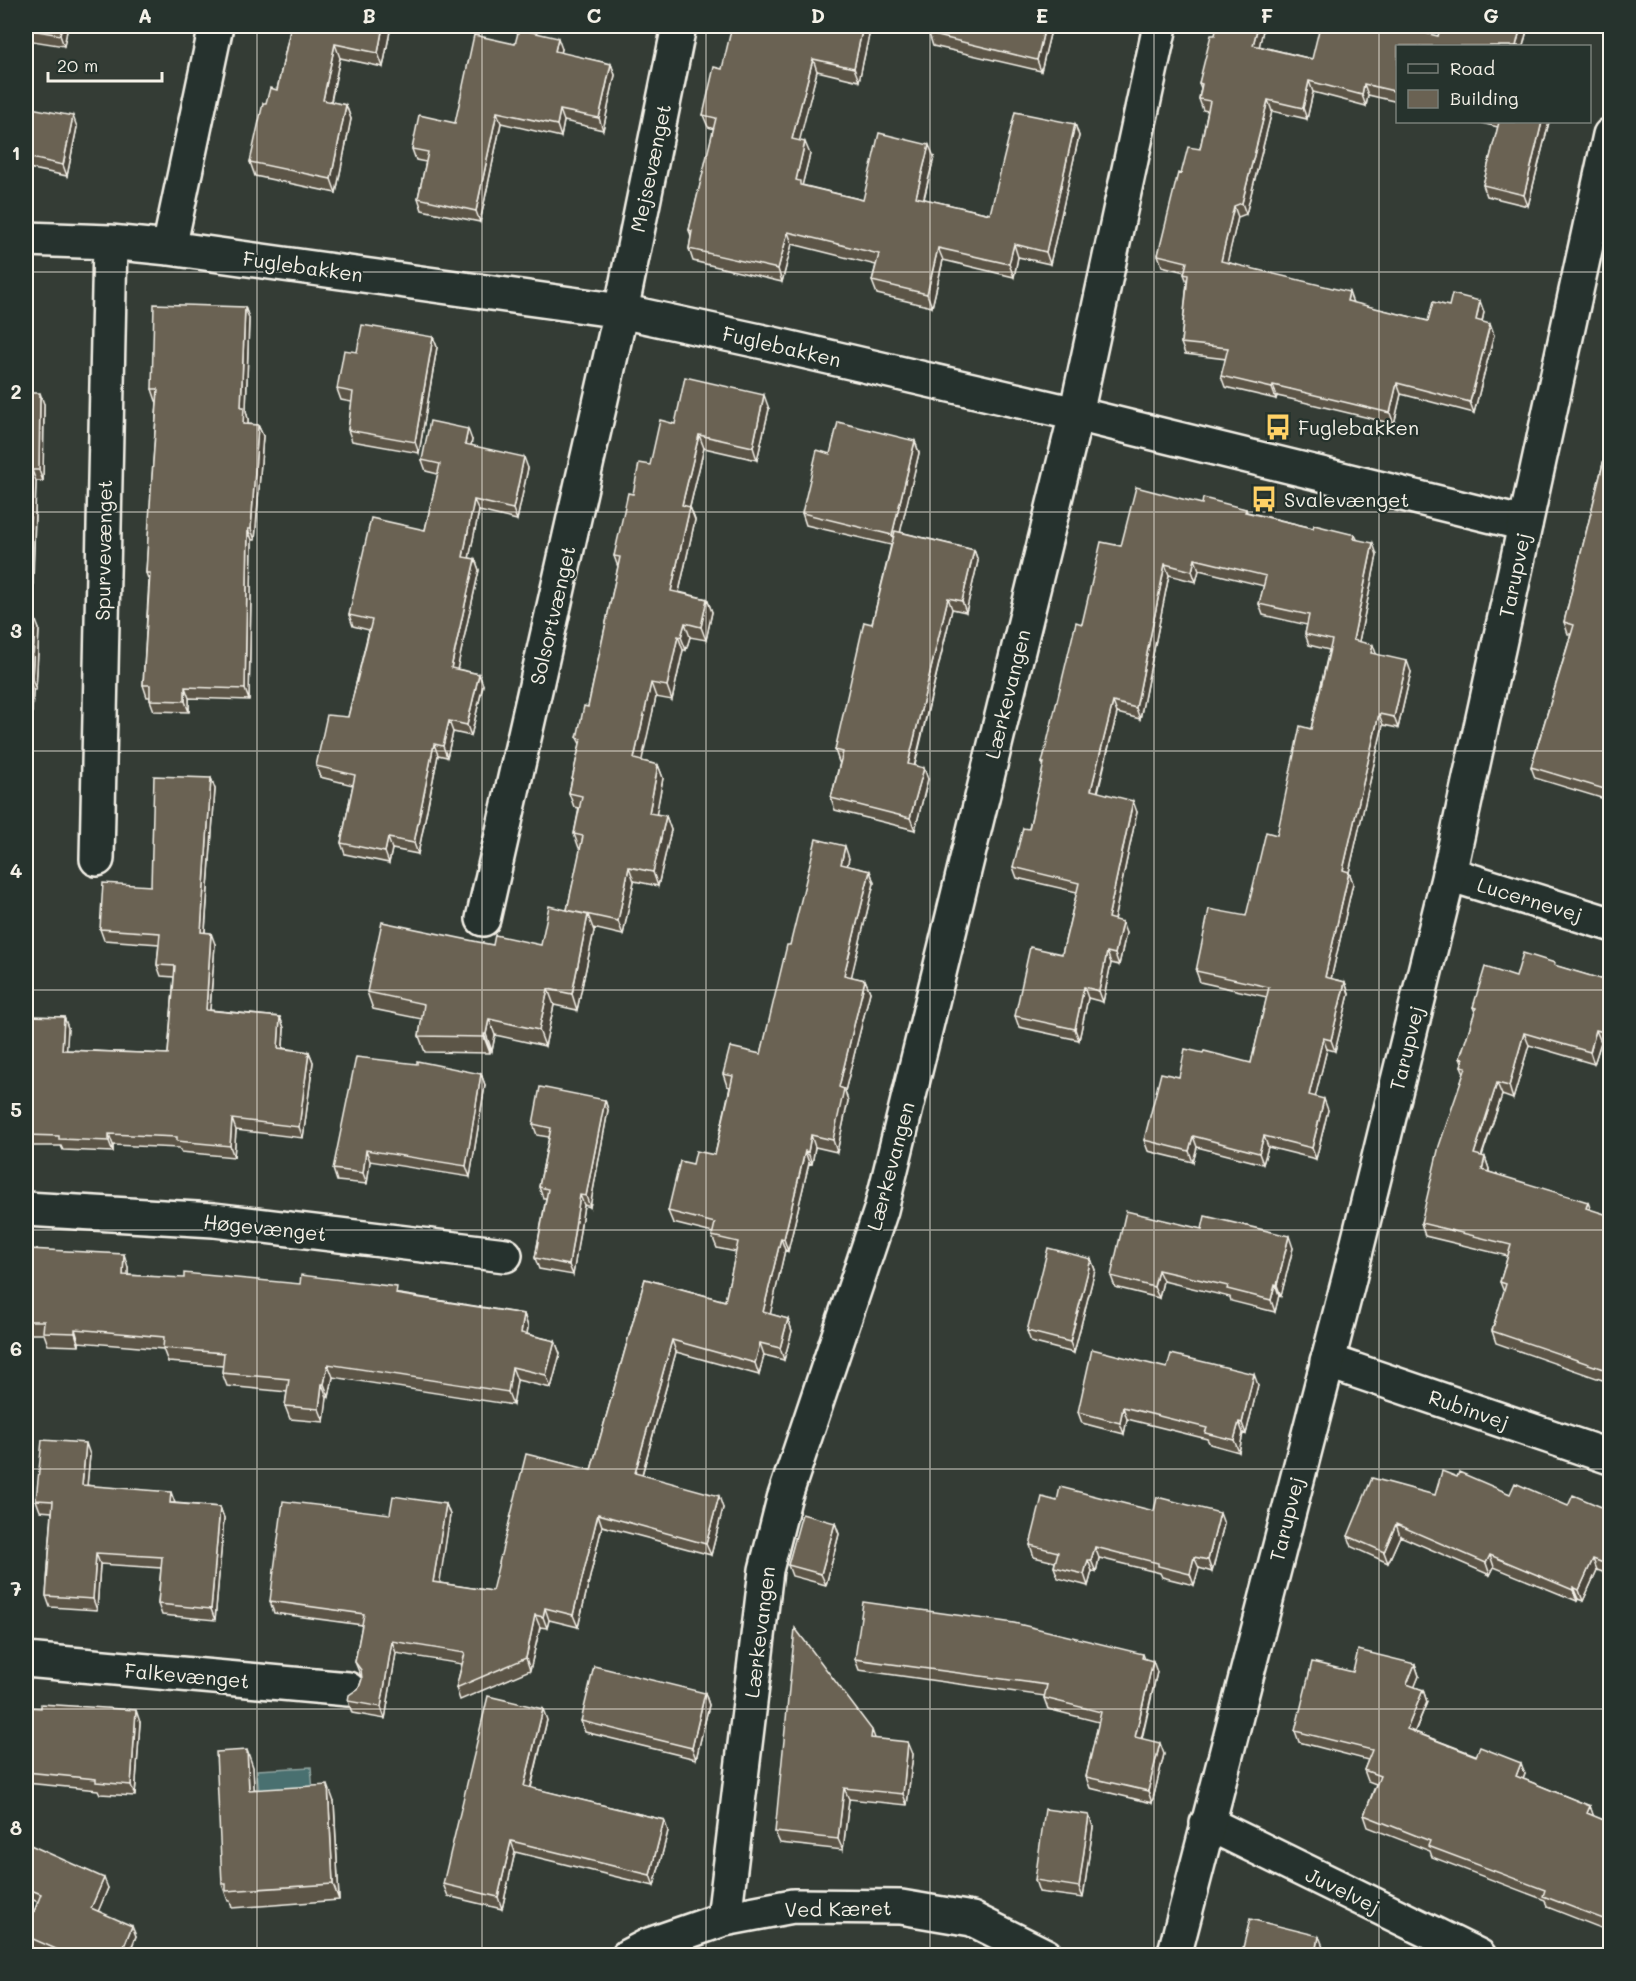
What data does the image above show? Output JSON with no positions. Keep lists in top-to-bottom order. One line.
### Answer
{"streets":{"street":["Mejsevænget","Fuglebakken","Spurvevænget","Tarupvej","Solsortvænget","Lærkevangen","Lucernevej","Høgevænget","Rubinvej","Falkevænget","Juvelvej","Ved Kæret"]},"crossings":[["Mejsevænget","Fuglebakken"],["Mejsevænget","Solsortvænget"],["Fuglebakken","Spurvevænget"],["Fuglebakken","Tarupvej"],["Fuglebakken","Solsortvænget"],["Fuglebakken","Lærkevangen"],["Tarupvej","Lucernevej"],["Tarupvej","Rubinvej"],["Tarupvej","Juvelvej"],["Lærkevangen","Ved Kæret"]],"places":{"bus stop":["Fuglebakken","Svalevænget"]},"legend":["Road","Building"],"scale_bar":"20 m","grid":{"columns":["A","B","C","D","E","F","G"],"rows":["1","2","3","4","5","6","7","8"]}}
